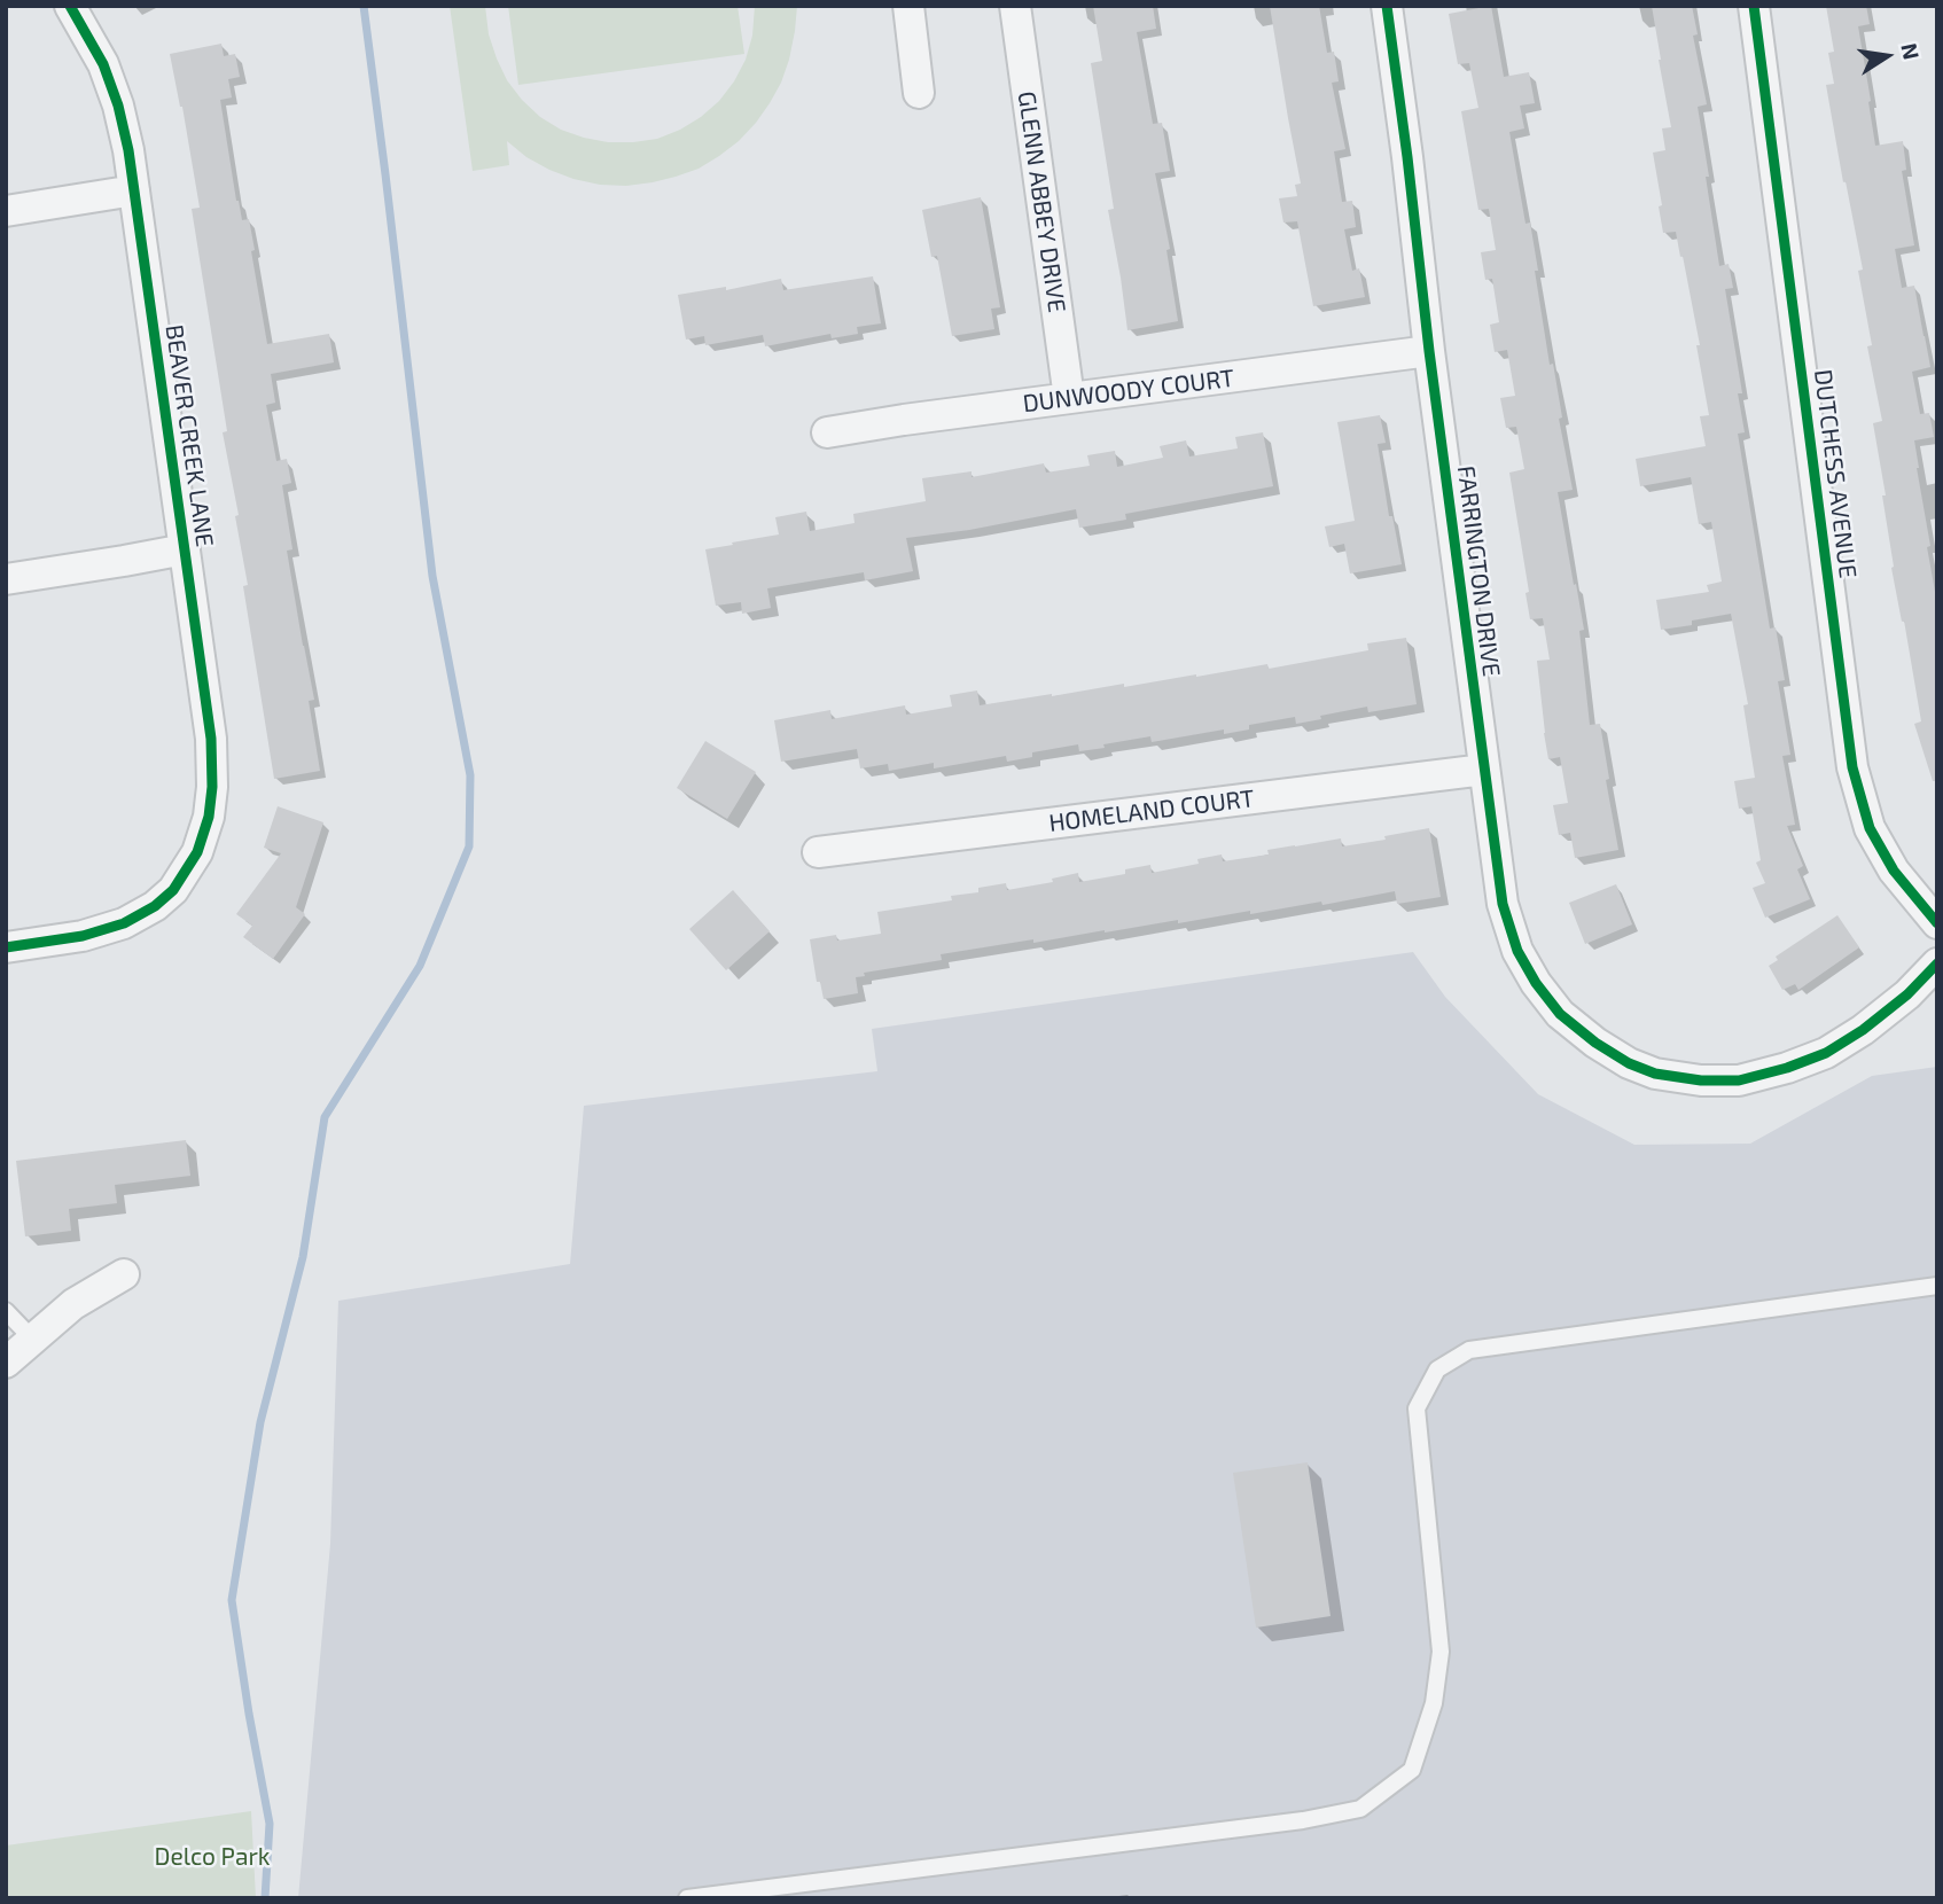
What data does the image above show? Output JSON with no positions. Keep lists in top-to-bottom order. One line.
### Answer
{"streets":{"street":["GLENN ABBEY DRIVE","DUNWOODY COURT","BEAVER CREEK LANE","DUTCHESS AVENUE","FARRINGTON DRIVE","HOMELAND COURT"]},"crossings":[["GLENN ABBEY DRIVE","DUNWOODY COURT"],["DUNWOODY COURT","FARRINGTON DRIVE"],["FARRINGTON DRIVE","HOMELAND COURT"]],"parks":["Delco Park"],"north":"right"}
